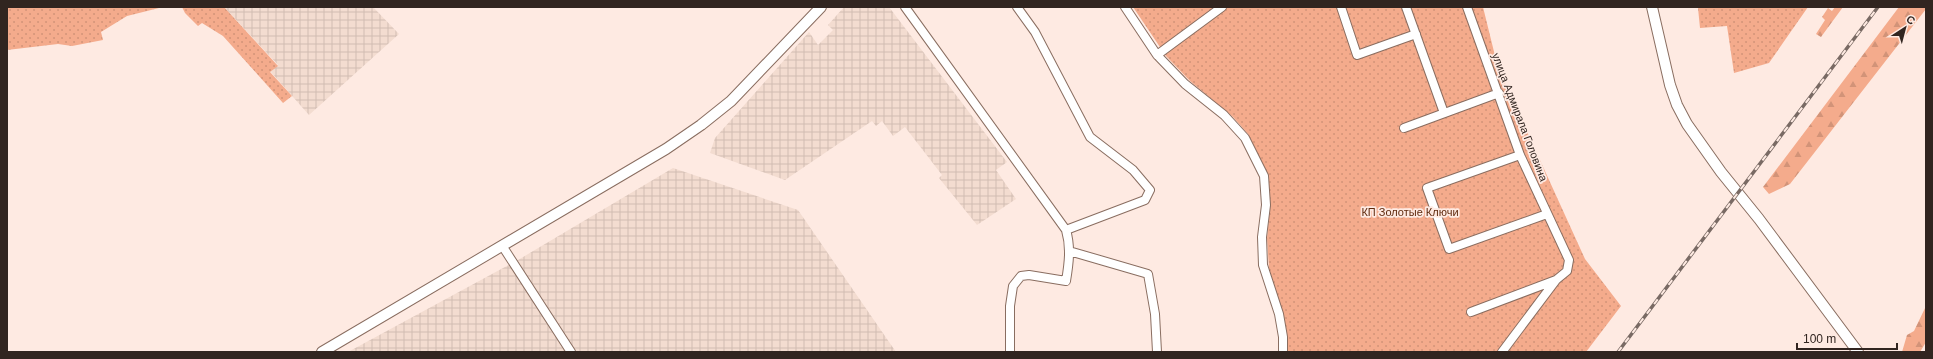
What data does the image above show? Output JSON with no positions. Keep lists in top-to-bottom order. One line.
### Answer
{"streets":{"street":["улица Адмирала Головина"]},"parks":["КП Золотые Ключи"],"scale_bar":"100 m","north":"top right"}
